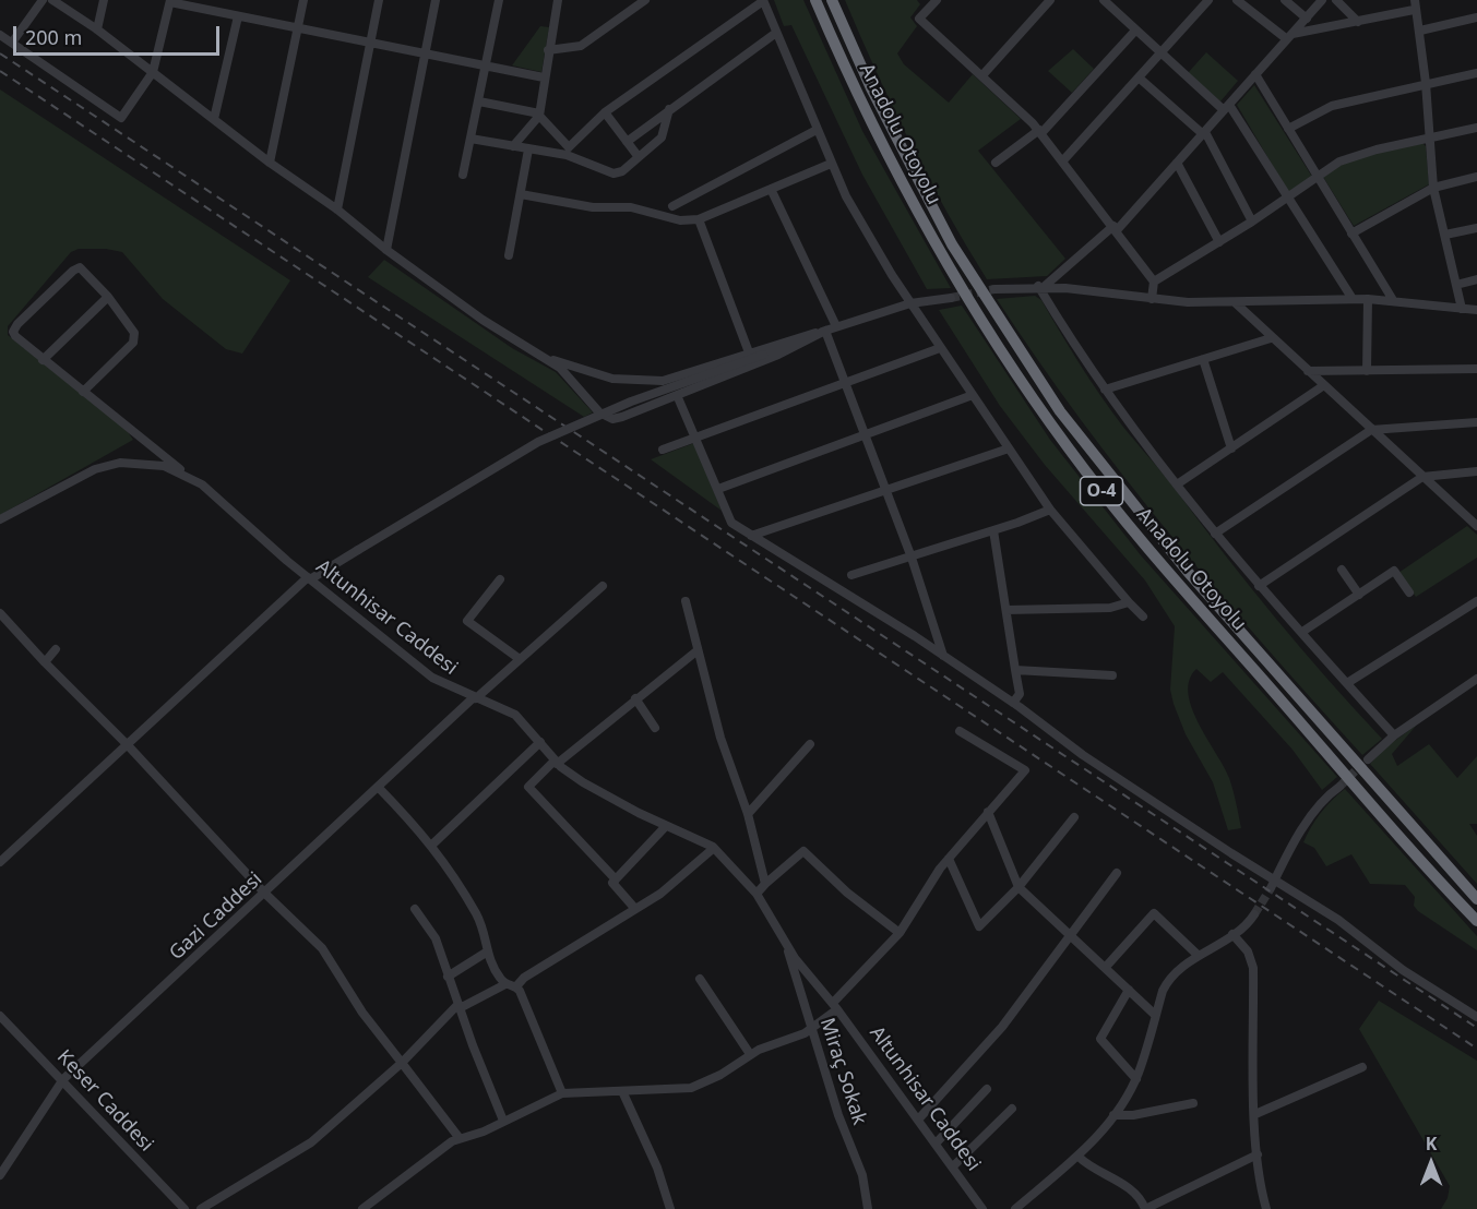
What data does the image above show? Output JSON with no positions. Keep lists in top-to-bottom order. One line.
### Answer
{"streets":{"highway":["Anadolu Otoyolu","O-4"],"street":["Altunhisar Caddesi","Gazi Caddesi","Miraç Sokak","Keser Caddesi"]},"crossings":[["Altunhisar Caddesi","Gazi Caddesi"],["Altunhisar Caddesi","Miraç Sokak"],["Gazi Caddesi","Keser Caddesi"]],"scale_bar":"200 m","north":"top"}
